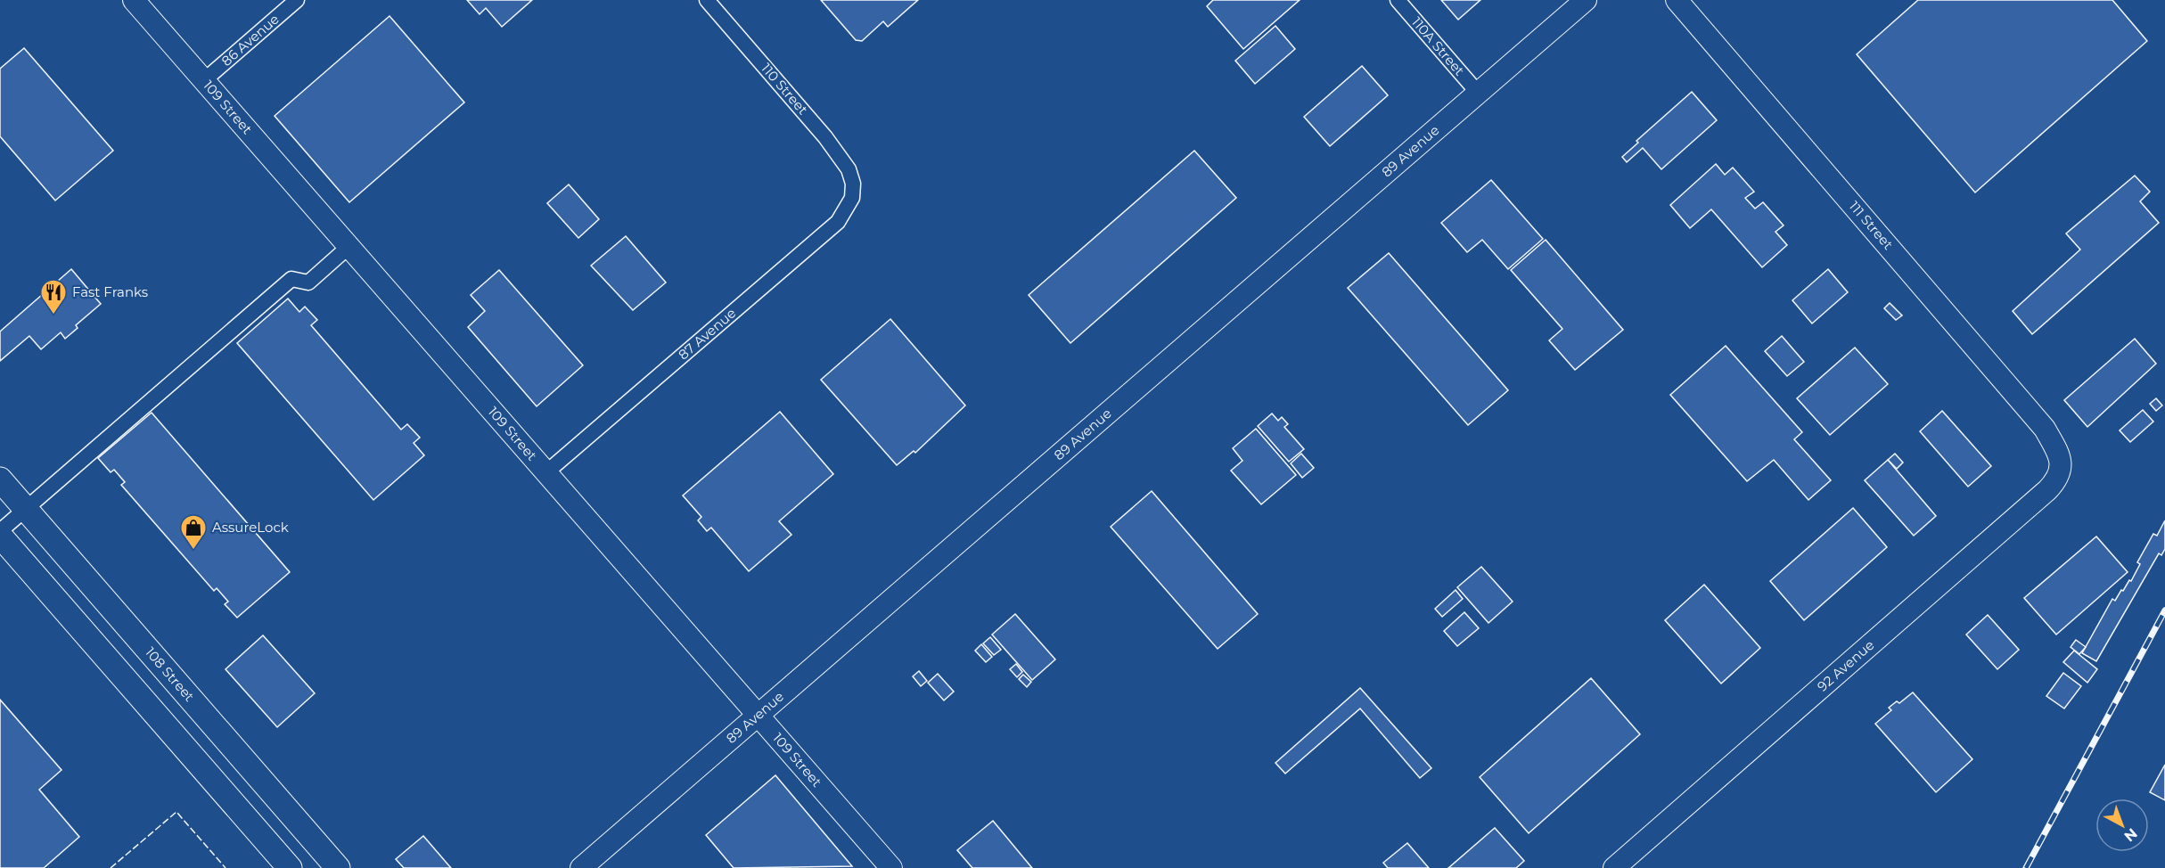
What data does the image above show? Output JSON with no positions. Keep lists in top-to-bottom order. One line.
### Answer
{"streets":{"main road":["108 Street"],"street":["86 Avenue","110A Street","110 Street","109 Street","89 Avenue","111 Street","87 Avenue","92 Avenue"]},"crossings":[["86 Avenue","109 Street"],["110A Street","89 Avenue"],["110 Street","87 Avenue"],["109 Street","89 Avenue"],["109 Street","87 Avenue"],["111 Street","92 Avenue"]],"places":{"restaurant":["Fast Franks"],"shop":["AssureLock"]},"north":"bottom right"}
